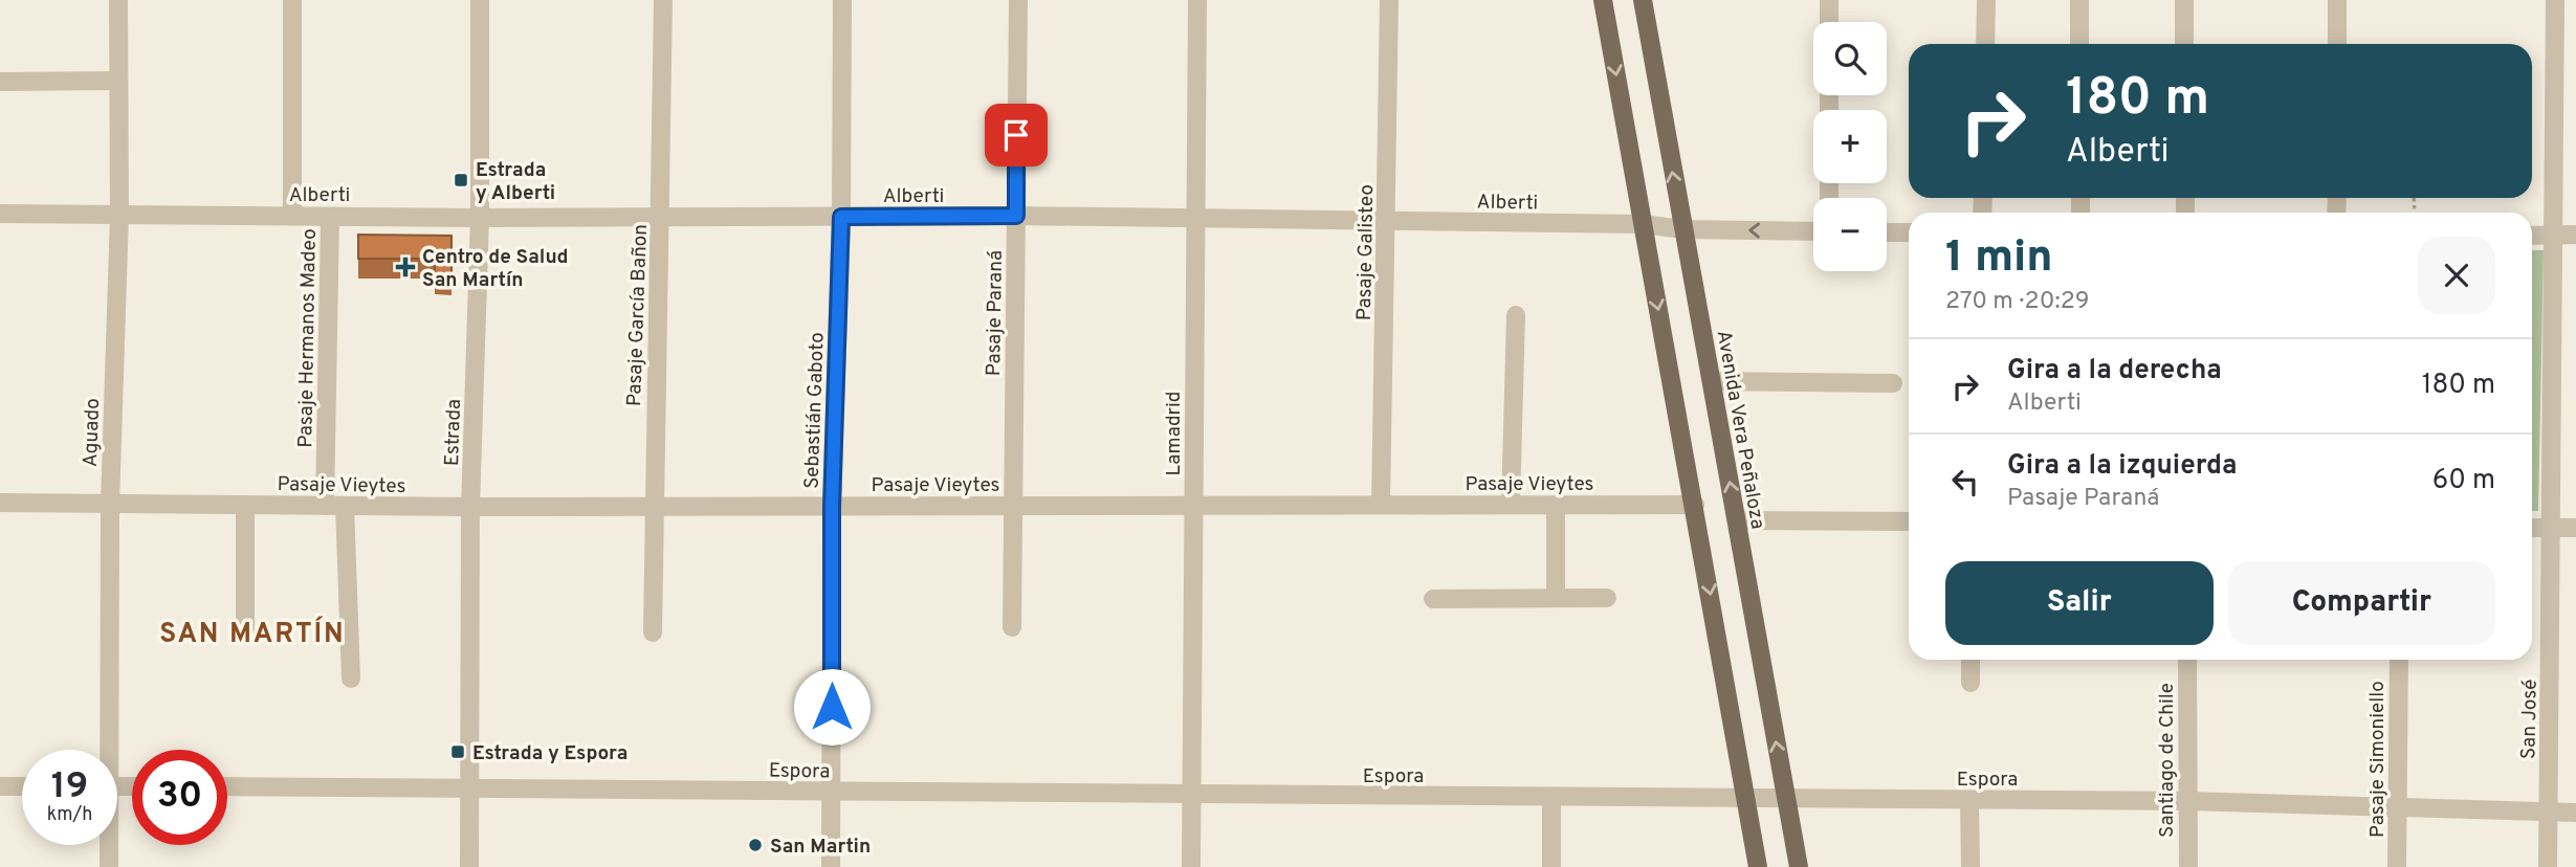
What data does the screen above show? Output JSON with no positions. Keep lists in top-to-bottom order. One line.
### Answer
{"streets":{"main road":["Avenida Vera Peñaloza"],"street":["Alberti","Pasaje Galisteo","Pasaje Paraná","Pasaje García Bañon","Pasaje Hermanos Madeo","Sebastián Gaboto","Aguado","Estrada","Lamadrid","Pasaje Vieytes","San José","Pasaje Simoniello","Santiago de Chile","Espora"]},"crossings":[["Alberti","Pasaje Galisteo"],["Alberti","Pasaje Paraná"],["Alberti","Pasaje García Bañon"],["Alberti","Pasaje Hermanos Madeo"],["Alberti","Sebastián Gaboto"],["Alberti","Avenida Vera Peñaloza"],["Alberti","Aguado"],["Alberti","Estrada"],["Alberti","Lamadrid"],["Pasaje Galisteo","Pasaje Vieytes"],["Pasaje Paraná","Pasaje Vieytes"],["Pasaje García Bañon","Pasaje Vieytes"],["Pasaje Hermanos Madeo","Pasaje Vieytes"],["Sebastián Gaboto","Pasaje Vieytes"],["Sebastián Gaboto","Espora"],["Avenida Vera Peñaloza","Espora"],["Aguado","Pasaje Vieytes"],["Estrada","Pasaje Vieytes"],["Estrada","Espora"],["Lamadrid","Pasaje Vieytes"],["Lamadrid","Espora"],["San José","Espora"],["Pasaje Simoniello","Espora"],["Santiago de Chile","Espora"]],"districts":["SAN MARTÍN"],"places":{"transit":["Estrada y Alberti","Estrada y Espora"],"health":["Centro de Salud San Martín"],"other":["San Martin"]},"page":{"map_buttons":["+","−"],"turn":["180 m","Alberti"],"heading":["1 min","270 m · 20:29"],"list":[{"name":"Gira a la derecha","note":"Alberti","value":"180 m"},{"name":"Gira a la izquierda","note":"Pasaje Paraná","value":"60 m"}],"buttons":["Salir","Compartir"],"speed":"19 km/h","limit":"30"}}
